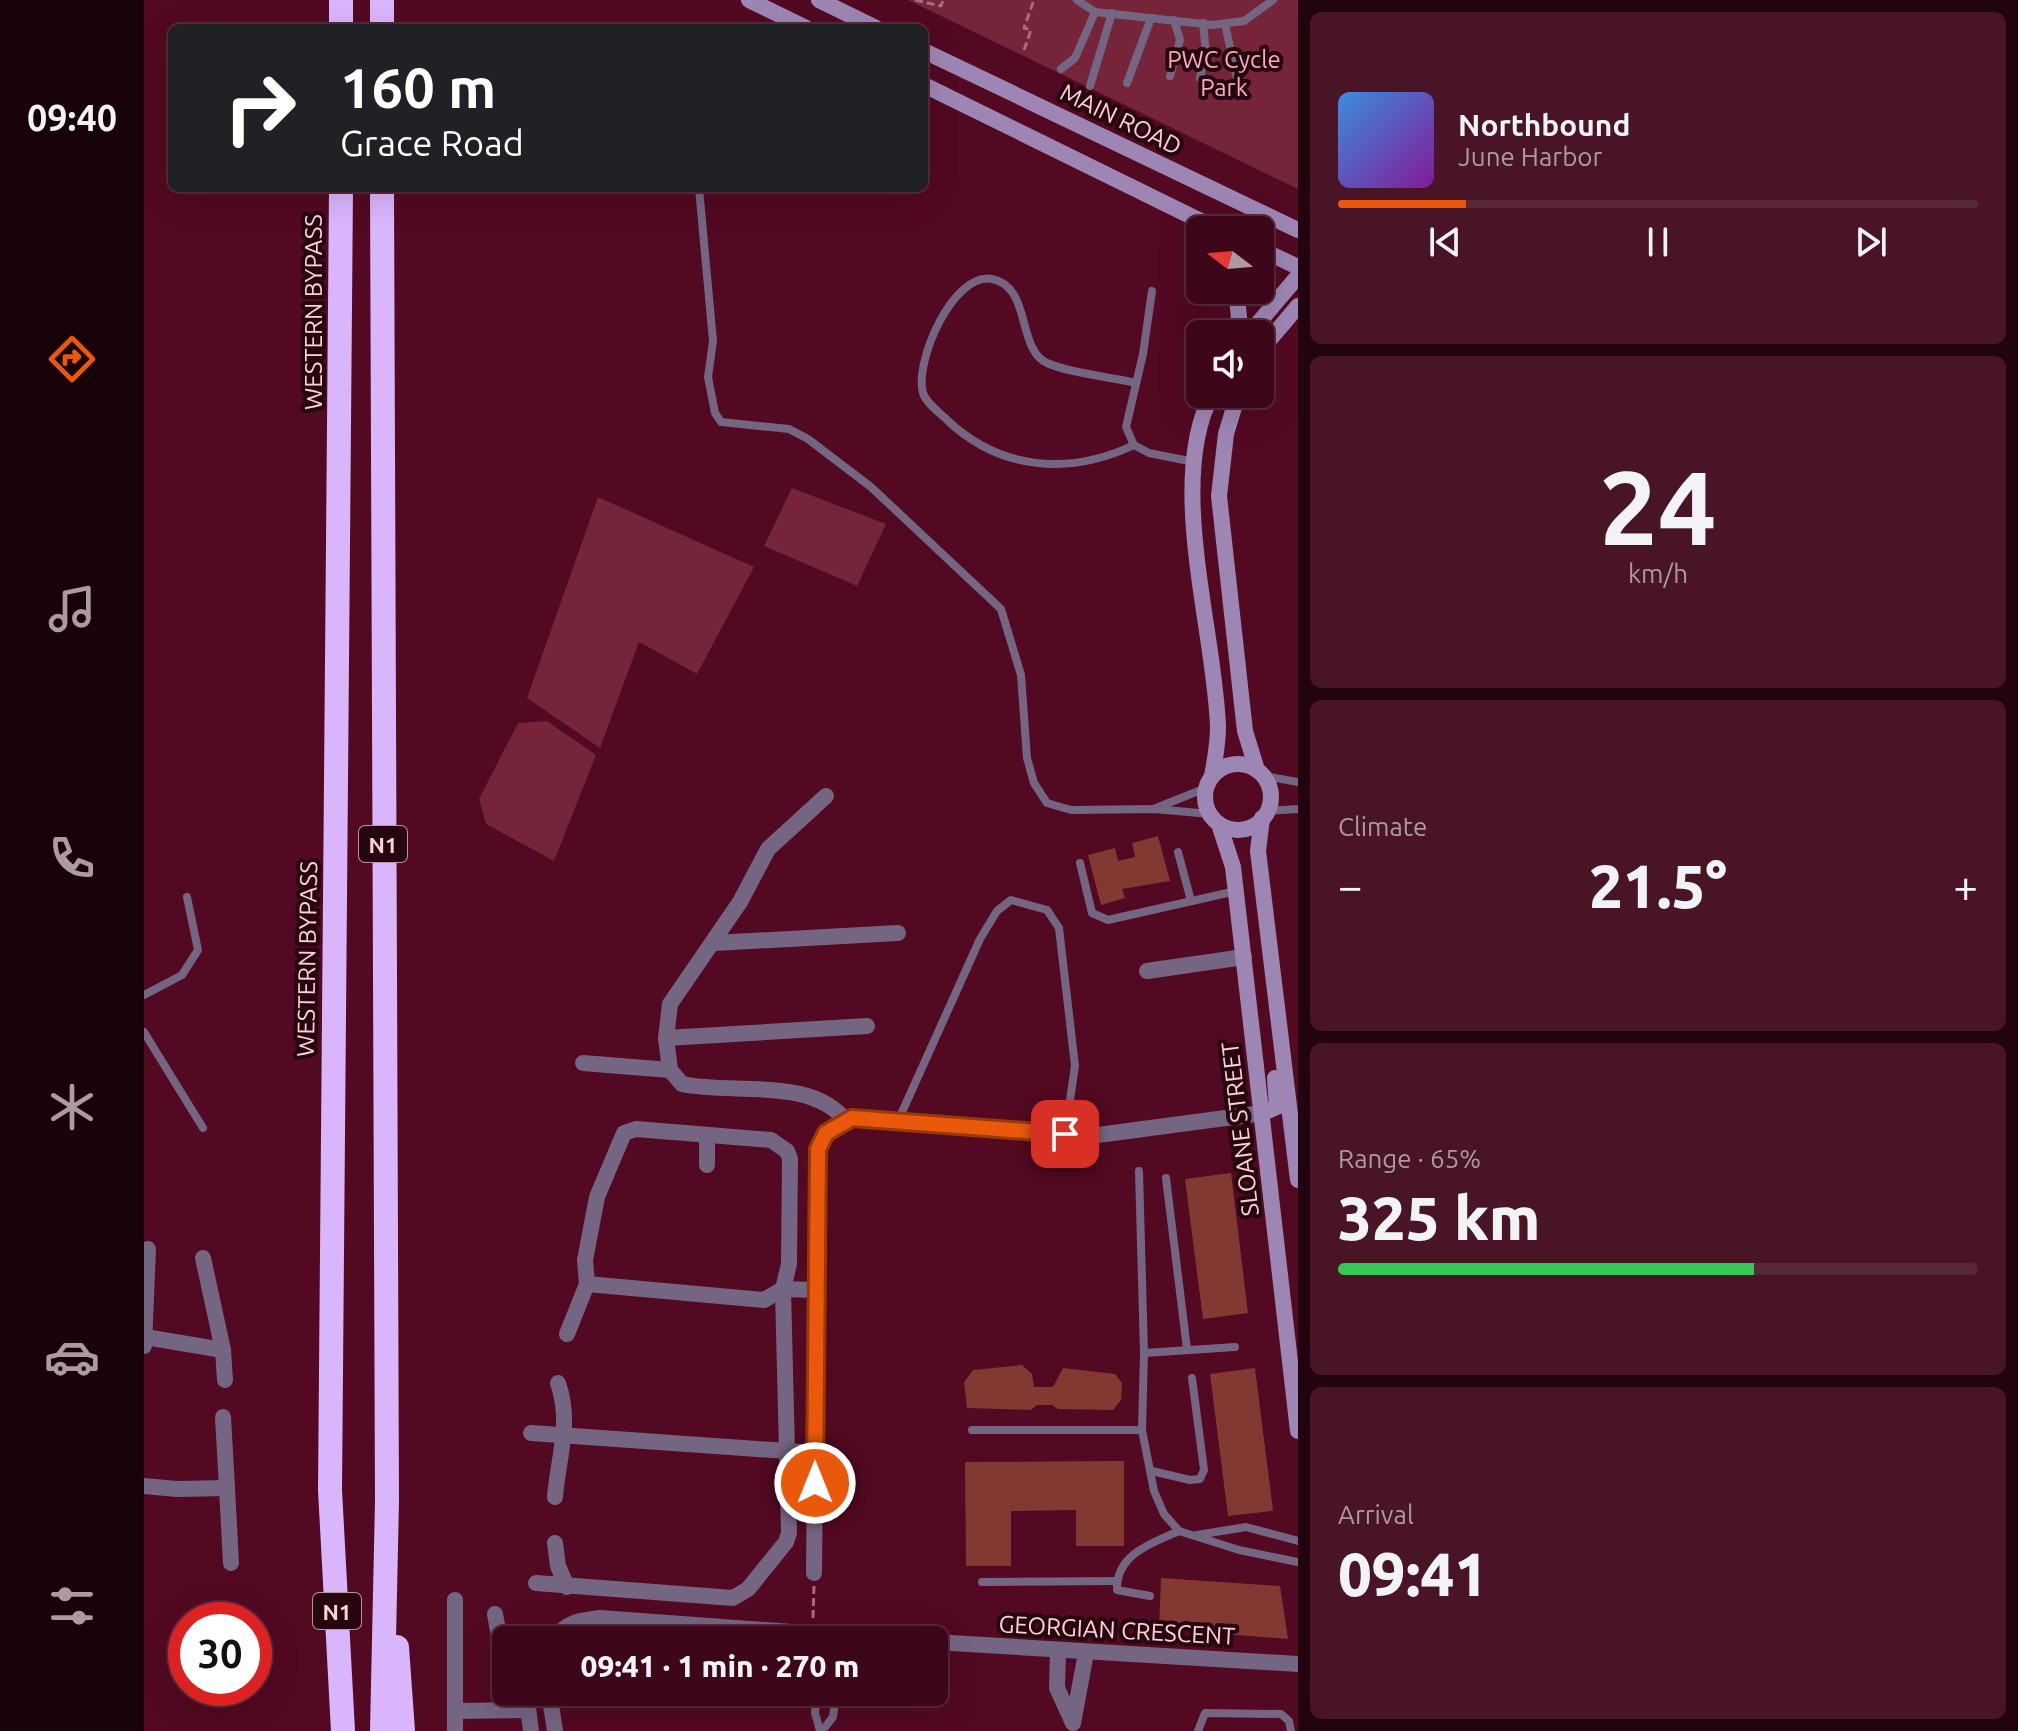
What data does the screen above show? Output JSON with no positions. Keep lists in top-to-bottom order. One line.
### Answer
{"streets":{"highway":["WESTERN BYPASS","N1"],"street":["MAIN ROAD","SLOANE STREET","GEORGIAN CRESCENT"]},"parks":["PWC Cycle Park"],"north":"left","page":{"tabs":"09:40","turn":["160 m","Grace Road"],"song":["Northbound","June Harbor"],"tile":[["24","km/h"],"Climate",["Range · 65%","325 km"],["Arrival","09:41"]],"heat":["−","21.5°","+"],"limit":"30","trip":"09:41 · 1 min · 270 m"}}
